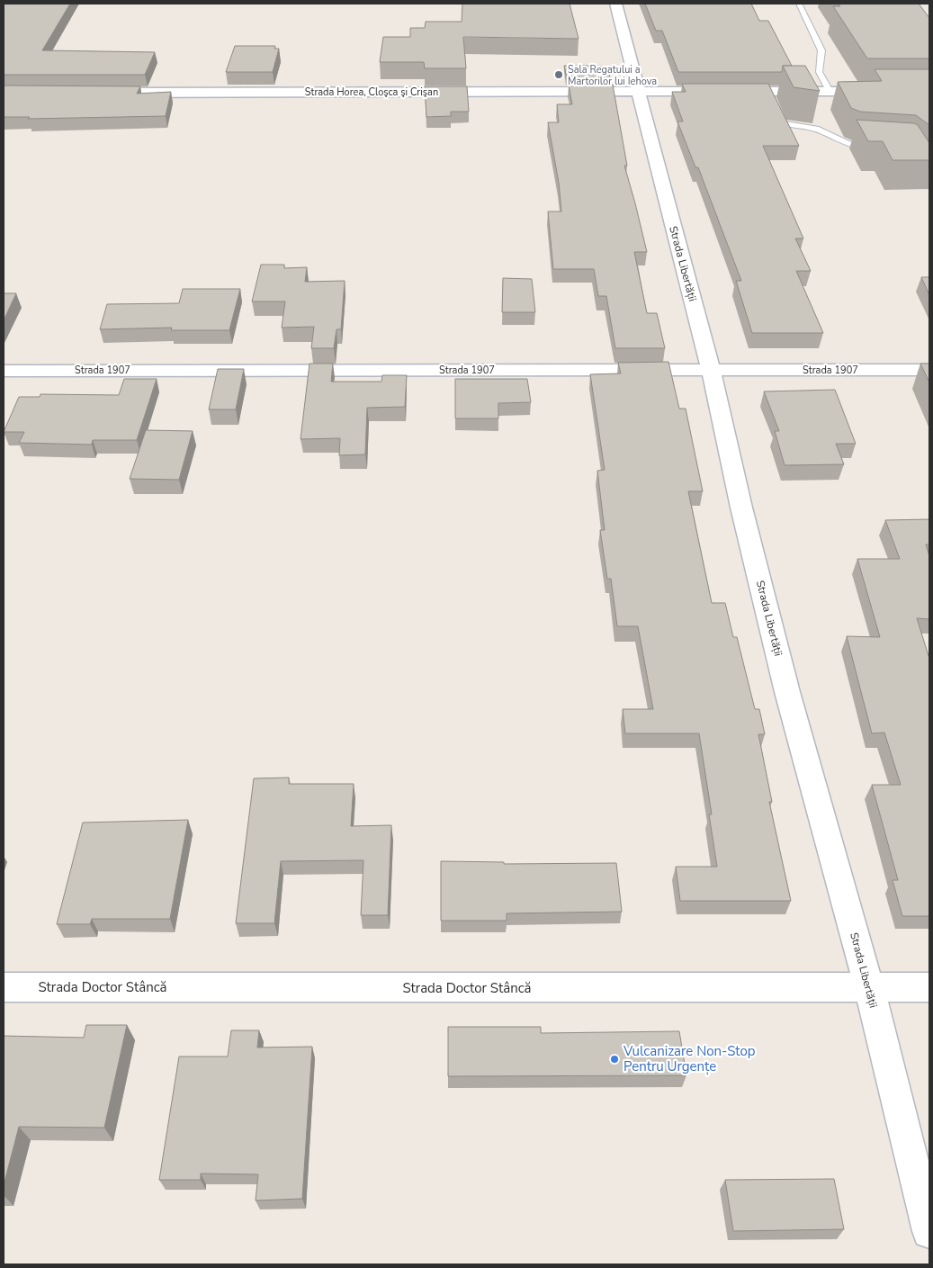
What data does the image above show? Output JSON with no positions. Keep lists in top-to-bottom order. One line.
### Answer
{"streets":{"street":["Strada Horea, Cloşca şi Crişan","Strada Libertății","Strada 1907","Strada Doctor Stâncă"]},"crossings":[["Strada Horea, Cloşca şi Crişan","Strada Libertății"],["Strada Libertății","Strada 1907"],["Strada Libertății","Strada Doctor Stâncă"]],"places":["Sala Regatului a Martorilor lui Iehova","Vulcanizare Non-Stop Pentru Urgențe"]}
